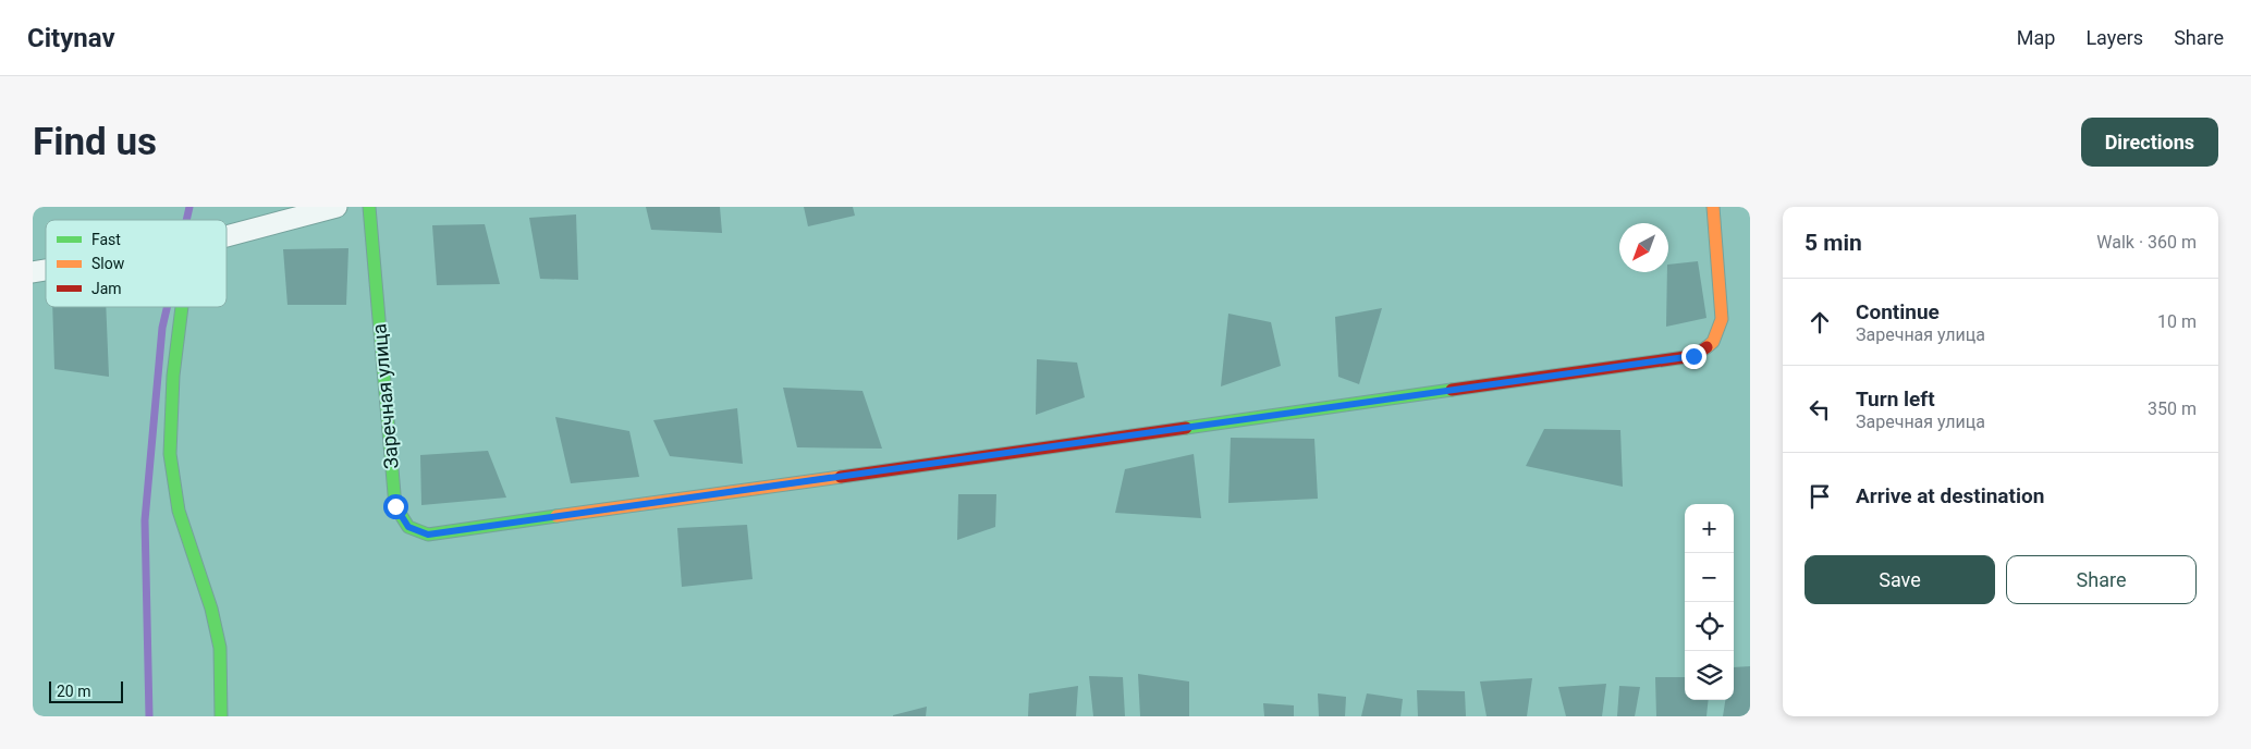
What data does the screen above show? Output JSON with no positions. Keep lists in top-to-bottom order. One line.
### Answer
{"streets":{"street":["Заречная улица"]},"legend":["Fast","Slow","Jam"],"scale_bar":"20 m","north":"bottom left","page":{"header":"Citynav","nav":["Map","Layers","Share"],"buttons":["Directions",["Save","Share"]],"title":"Find us","heading":["5 min","Walk · 360 m"],"list":[["Continue","Заречная улица","10 m"],["Turn left","Заречная улица","350 m"],"Arrive at destination"],"map_buttons":["+","−"],"scale":"20 m"}}
